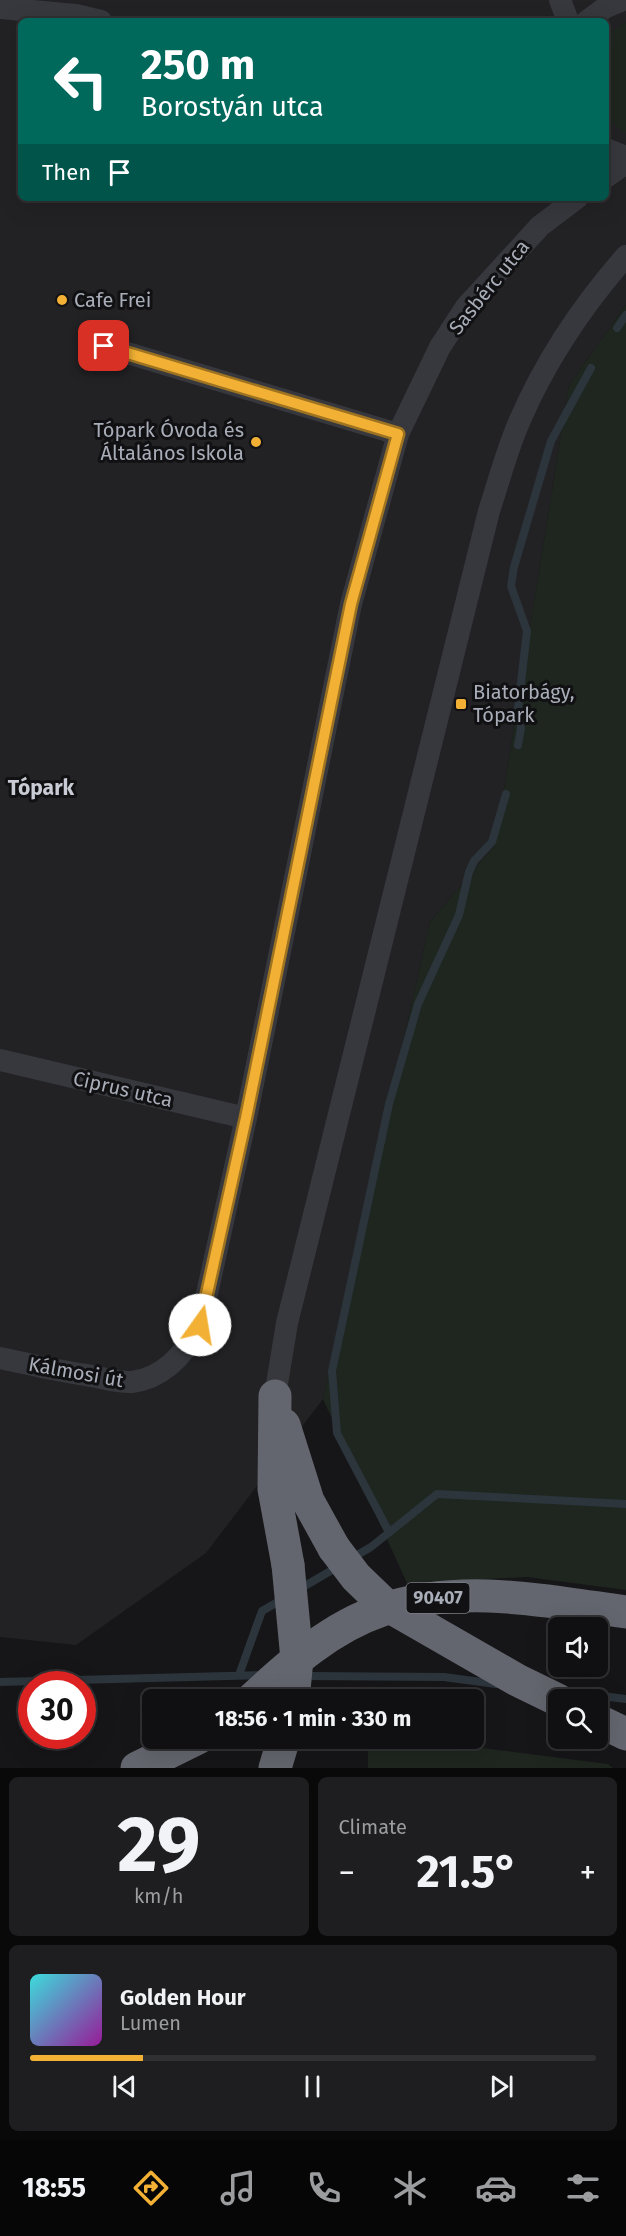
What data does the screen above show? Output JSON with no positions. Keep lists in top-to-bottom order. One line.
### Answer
{"streets":{"highway":["90407"],"street":["Sasbérc utca","Ciprus utca","Kálmosi út"]},"crossings":[["Sasbérc utca","Ciprus utca"],["Sasbérc utca","Kálmosi út"]],"districts":["Tópark"],"places":{"other":["Cafe Frei","Tópark Óvoda és Általános Iskola"],"transit":["Biatorbágy, Tópark"]},"page":{"turn":["250 m","Borostyán utca"],"then":"Then","limit":"30","trip":"18:56 · 1 min · 330 m","tile":[["29","km/h"],"Climate"],"heat":["−","21.5°","+"],"song":["Golden Hour","Lumen"],"tabs":"18:55"}}
